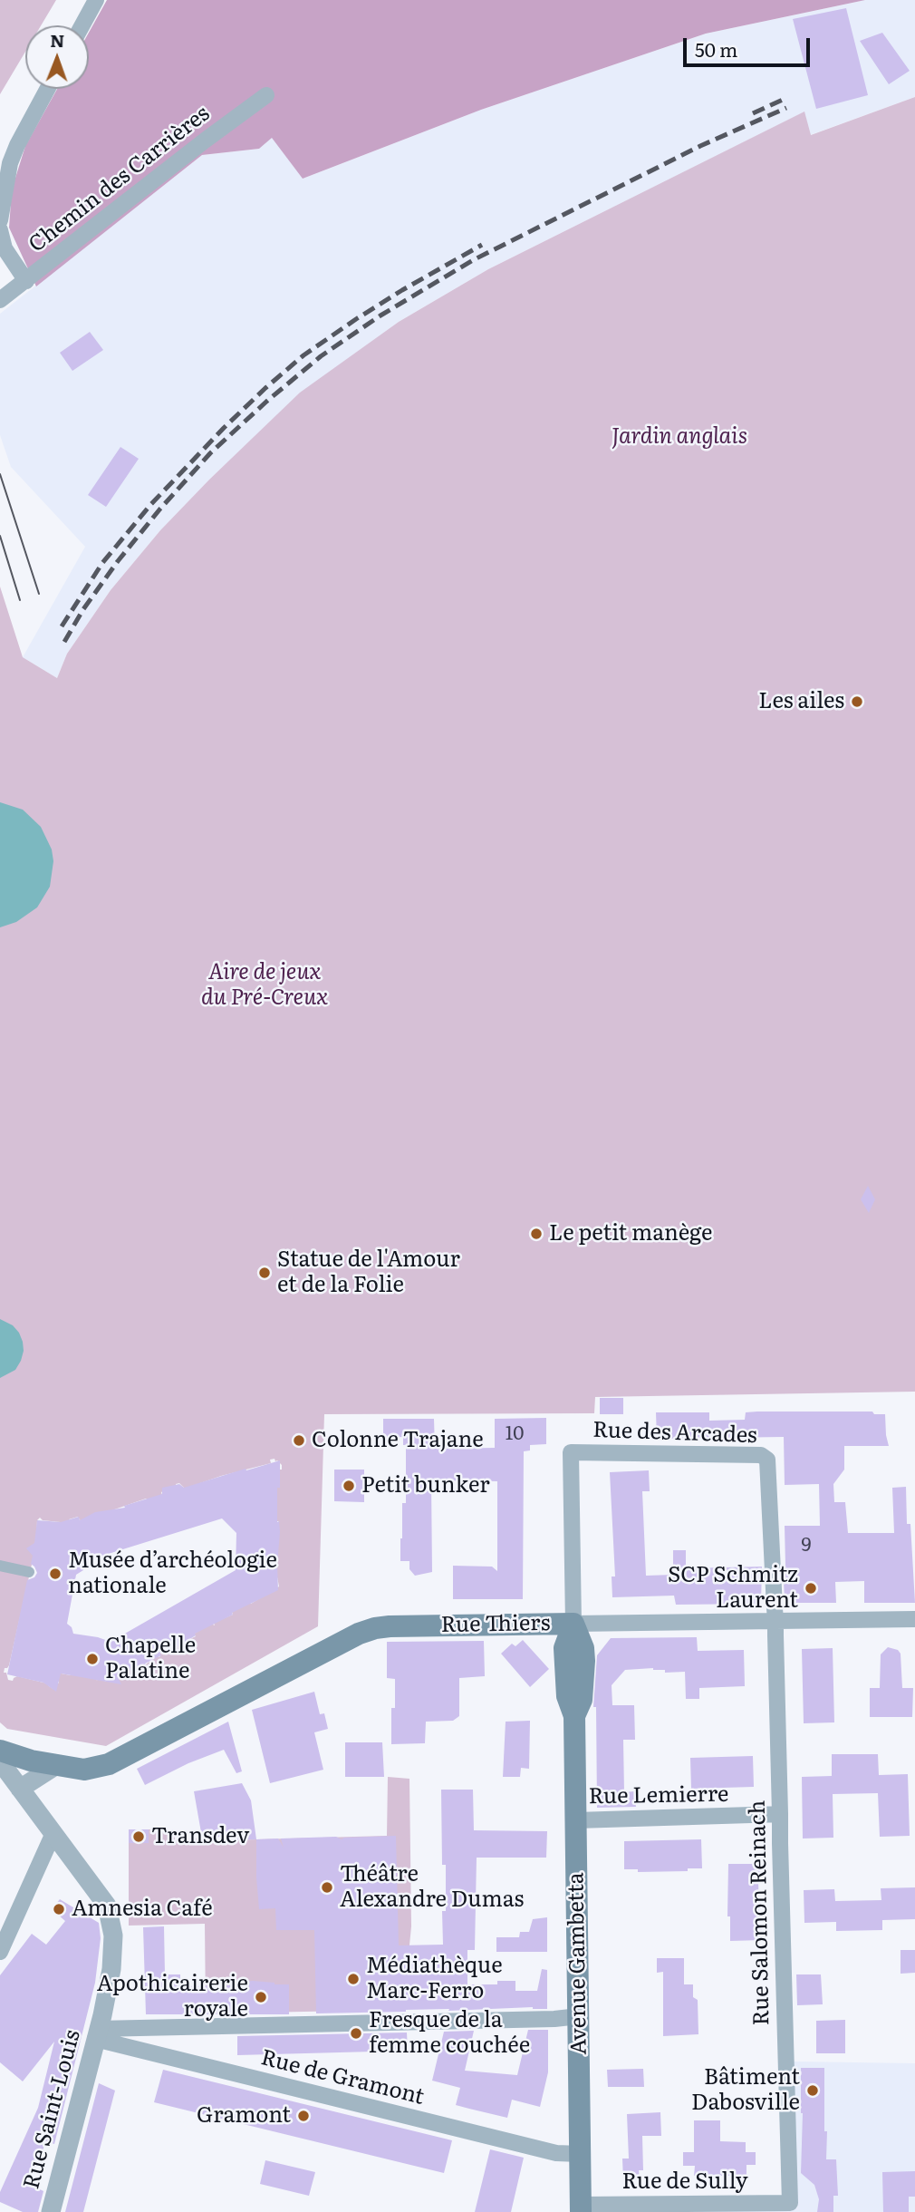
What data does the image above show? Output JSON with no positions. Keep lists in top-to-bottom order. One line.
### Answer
{"streets":{"main road":["Rue Thiers","Avenue Gambetta"],"street":["Chemin des Carrières","Rue des Arcades","Rue Lemierre","Rue Salomon Reinach","Rue de Gramont","Rue Saint-Louis","Rue de Sully"]},"crossings":[["Rue des Arcades","Rue Thiers"],["Rue des Arcades","Rue Salomon Reinach"],["Rue des Arcades","Avenue Gambetta"],["Rue Thiers","Rue Salomon Reinach"],["Rue Thiers","Avenue Gambetta"],["Rue Lemierre","Rue Salomon Reinach"],["Rue Lemierre","Avenue Gambetta"],["Rue Salomon Reinach","Rue de Sully"],["Avenue Gambetta","Rue de Gramont"],["Avenue Gambetta","Rue de Sully"],["Rue de Gramont","Rue Saint-Louis"]],"parks":["Jardin anglais","Aire de jeux du Pré-Creux"],"places":["Les ailes","Le petit manège","Statue de l'Amour et de la Folie","Colonne Trajane","Petit bunker","Musée d’archéologie nationale","SCP Schmitz Laurent","Chapelle Palatine","Transdev","Théâtre Alexandre Dumas","Amnesia Café","Médiathèque Marc-Ferro","Apothicairerie royale","Fresque de la femme couchée","Bâtiment Dabosville","Gramont"],"house_numbers":["10","9"],"scale_bar":"50 m","north":"top"}
